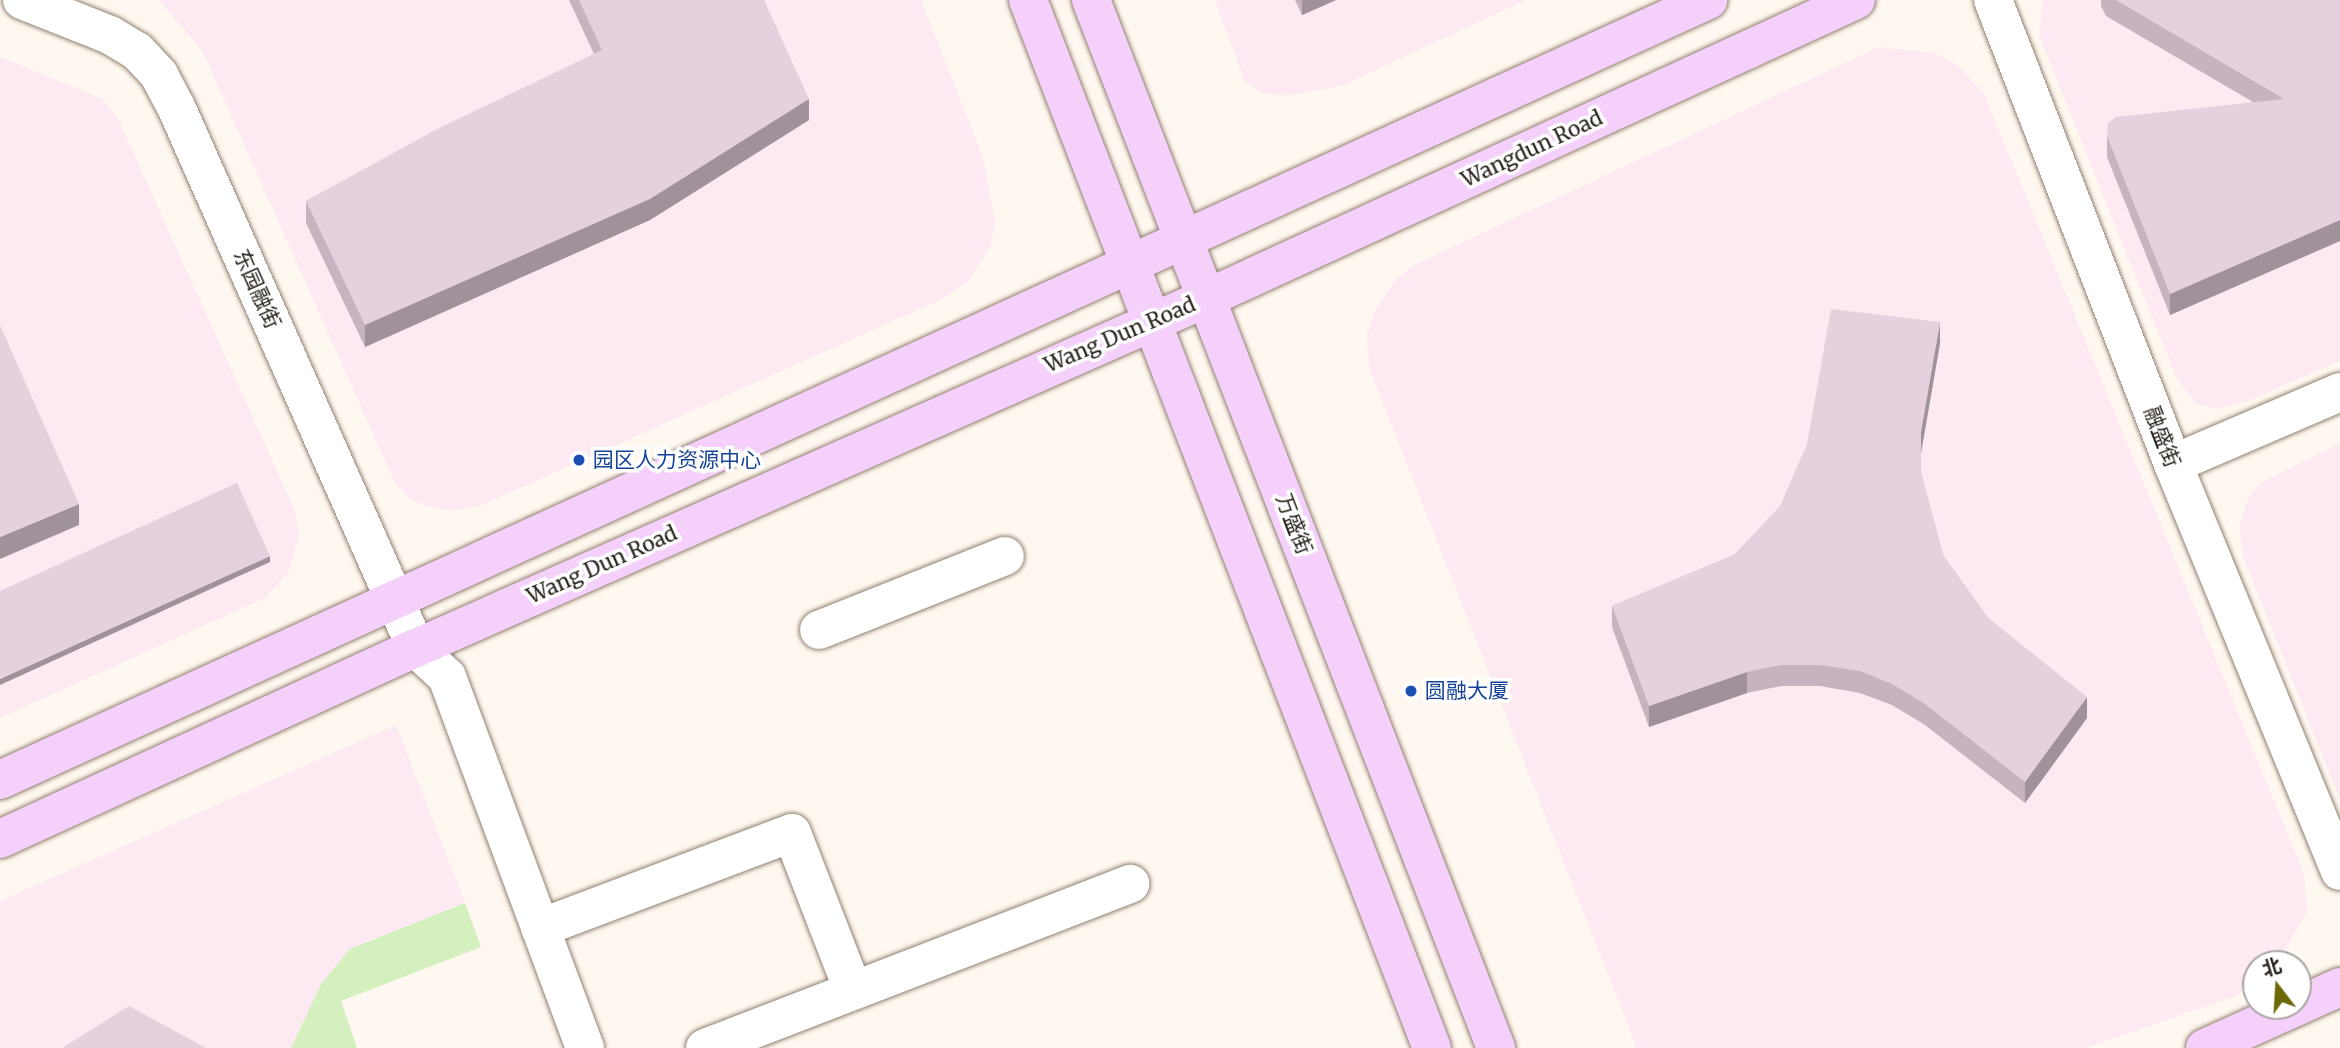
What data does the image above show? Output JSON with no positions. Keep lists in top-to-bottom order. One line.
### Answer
{"streets":{"main road":["Wangdun Road","Wang Dun Road","万盛街"],"street":["东园融街","融盛街"]},"crossings":[["Wangdun Road","Wang Dun Road"],["Wangdun Road","万盛街"],["东园融街","Wang Dun Road"],["Wang Dun Road","万盛街"]],"places":["园区人力资源中心","圆融大厦"],"north":"top"}
